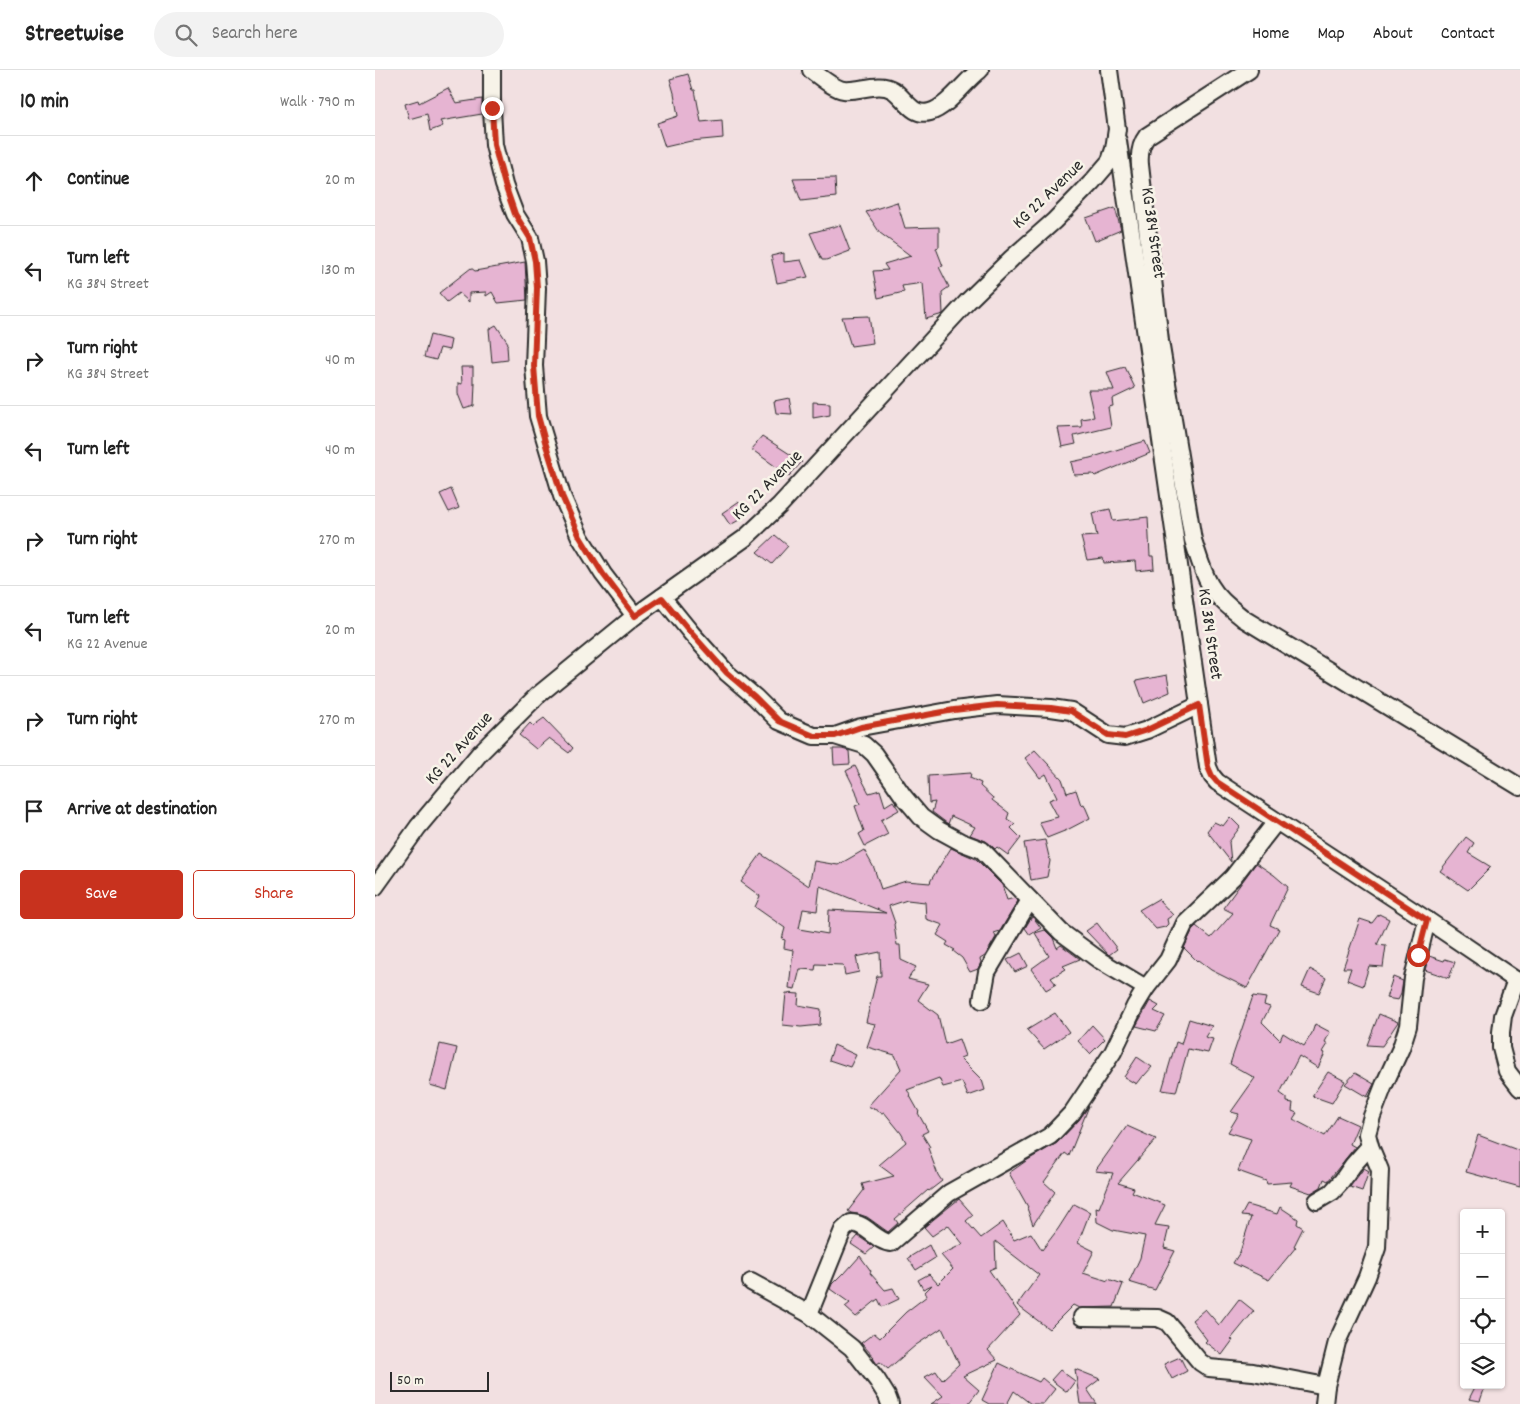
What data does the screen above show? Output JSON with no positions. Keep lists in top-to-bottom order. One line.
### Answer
{"streets":{"street":["KG 22 Avenue","KG 384 Street"]},"crossings":[["KG 22 Avenue","KG 384 Street"]],"scale_bar":"50 m","page":{"header":"Streetwise","search":"Search here","nav":["Home","Map","About","Contact"],"heading":["10 min","Walk · 790 m"],"list":[["Continue","20 m"],["Turn left","KG 384 Street","130 m"],["Turn right","KG 384 Street","40 m"],["Turn left","40 m"],["Turn right","270 m"],["Turn left","KG 22 Avenue","20 m"],["Turn right","270 m"],"Arrive at destination"],"buttons":["Save","Share"],"map_buttons":["+","−"],"scale":"50 m"}}
